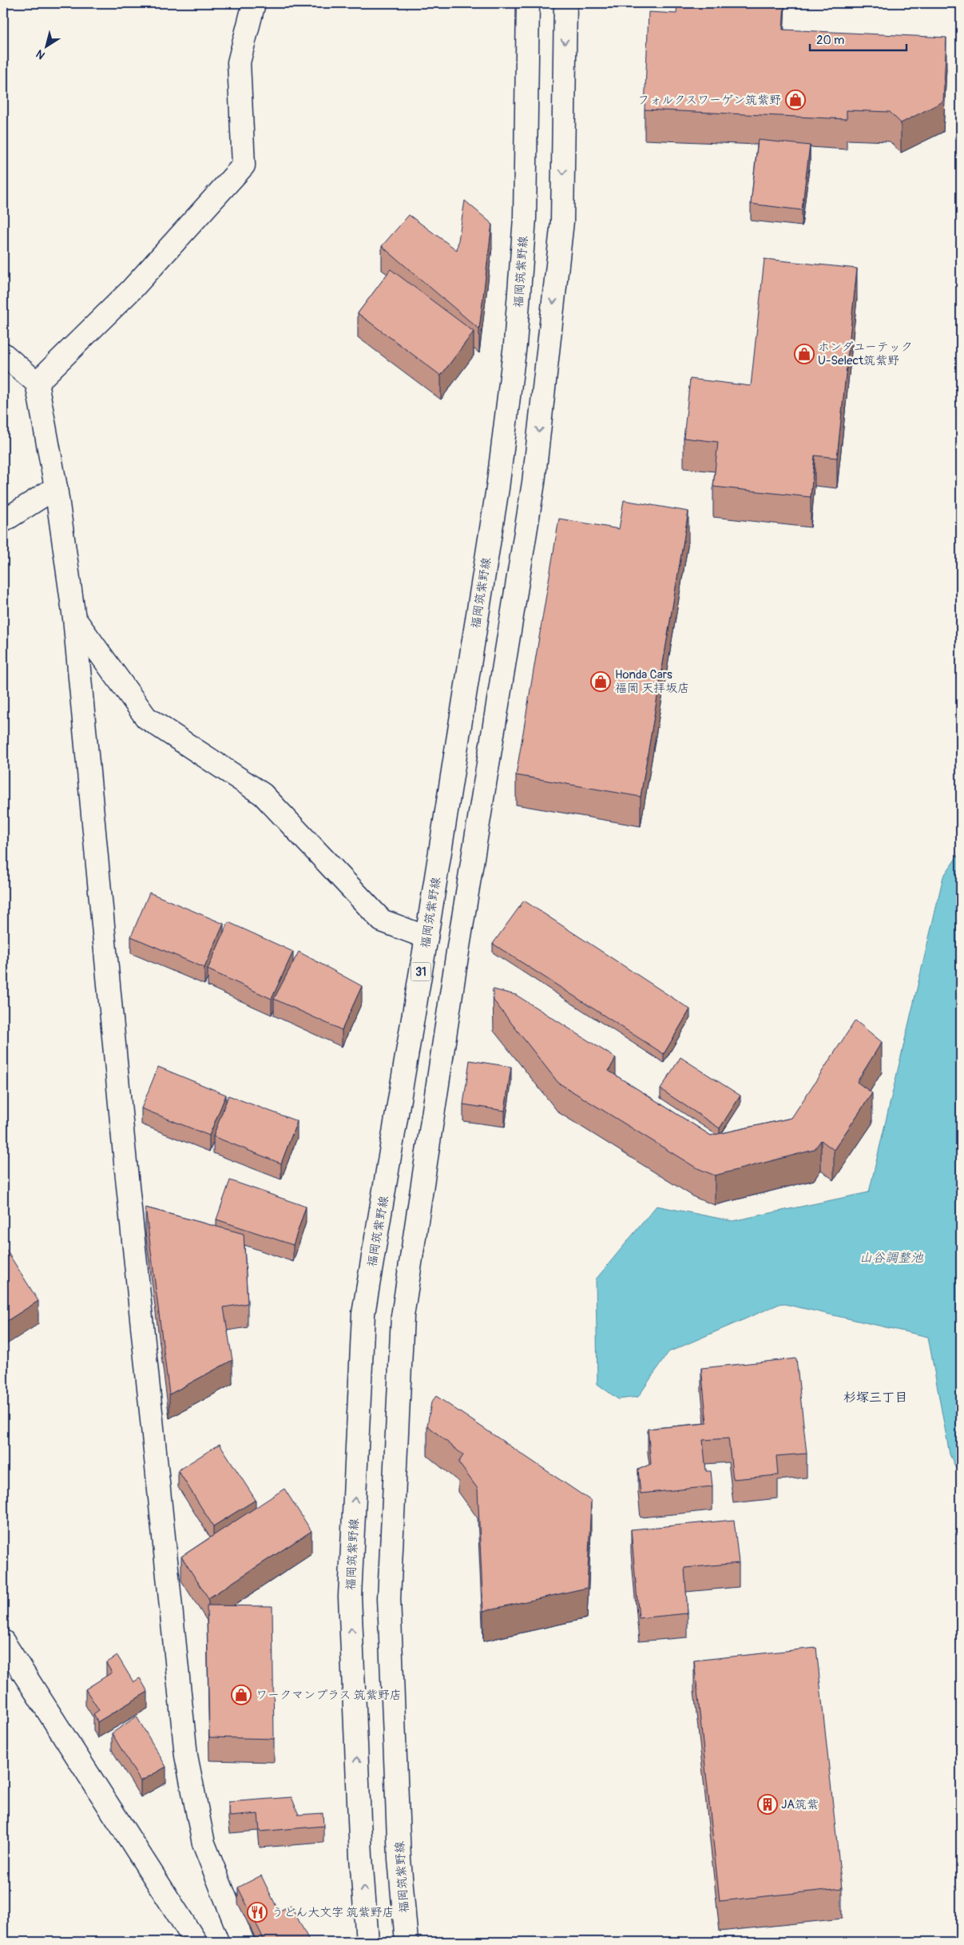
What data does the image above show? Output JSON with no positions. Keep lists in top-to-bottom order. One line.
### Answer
{"streets":{"main road":["福岡筑紫野線","31"]},"districts":["杉塚三丁目"],"water":["山谷調整池"],"places":{"shop":["フォルクスワーゲン筑紫野","ホンダユーテック U-Select筑紫野","Honda Cars 福岡 天拝坂店","ワークマンプラス 筑紫野店"],"building":["JA筑紫"],"restaurant":["うどん大文字 筑紫野店"]},"scale_bar":"20 m","north":"bottom left"}
